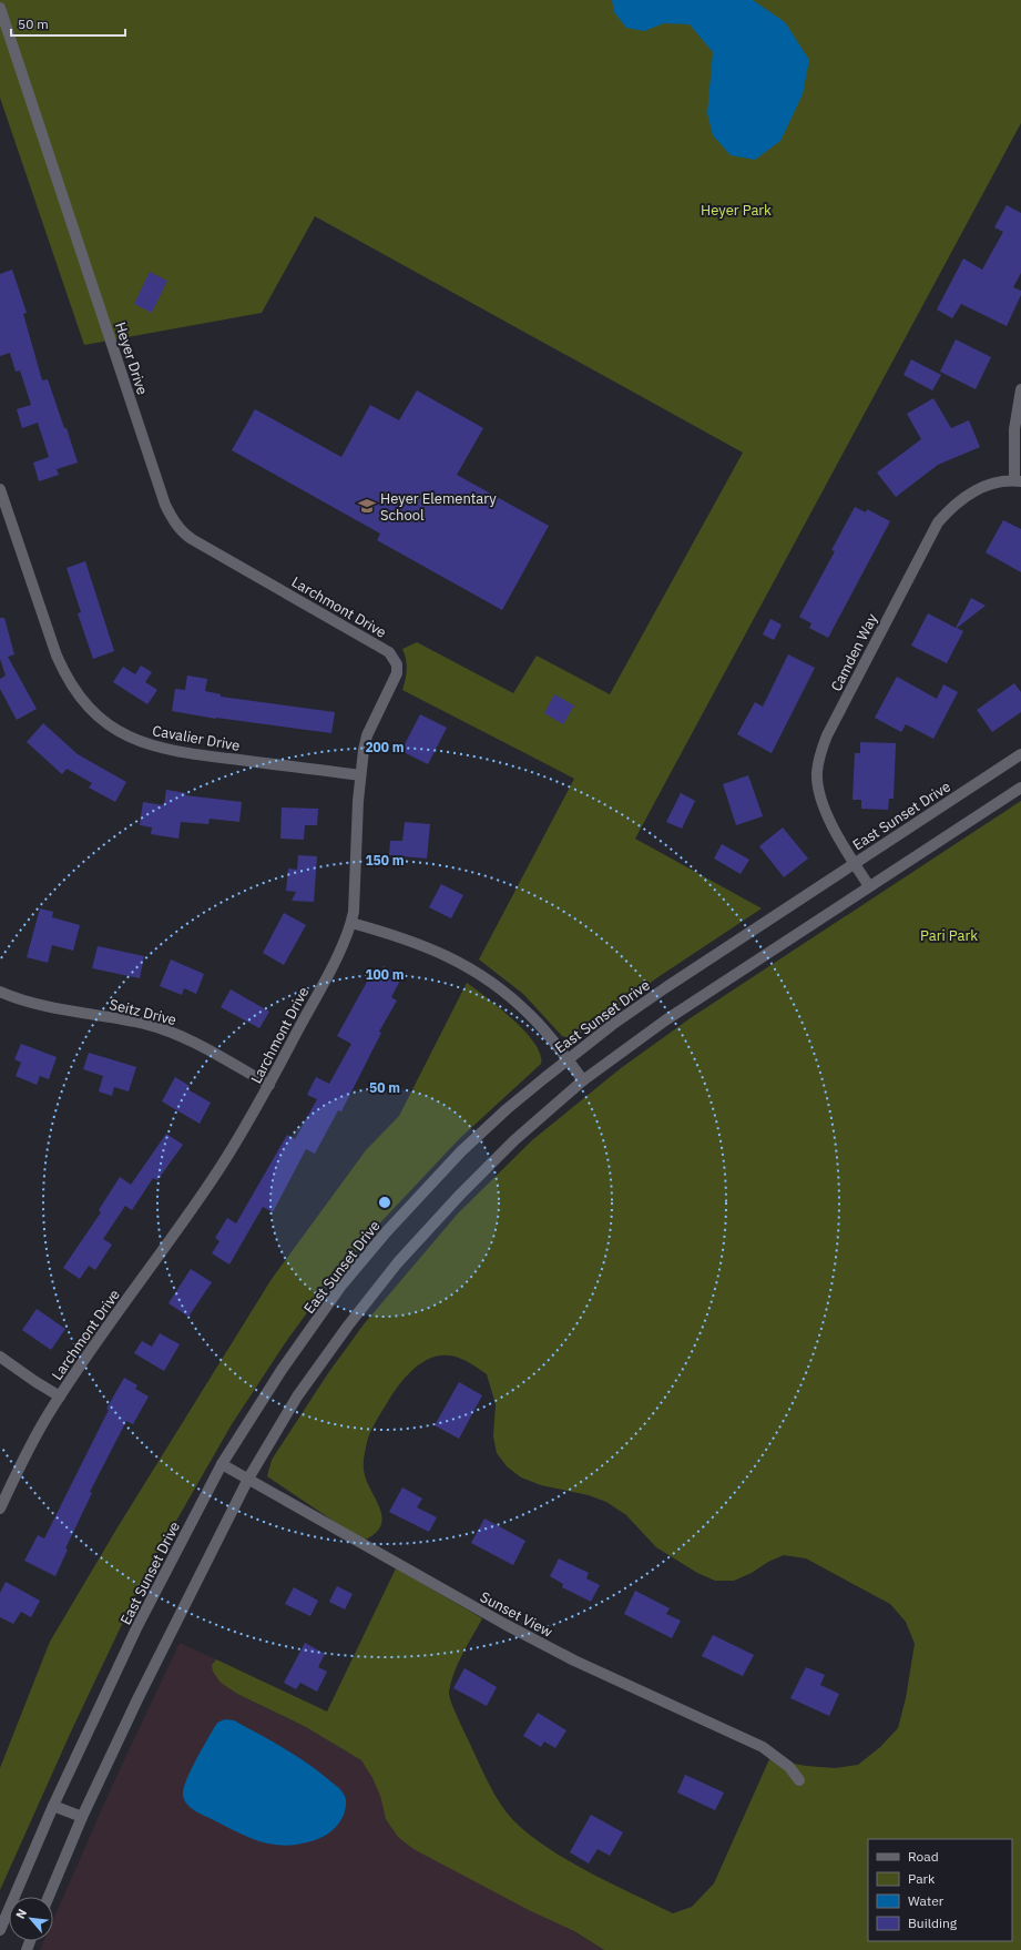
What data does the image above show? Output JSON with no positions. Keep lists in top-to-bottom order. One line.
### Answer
{"streets":{"street":["Heyer Drive","Larchmont Drive","Camden Way","Cavalier Drive","East Sunset Drive","Seitz Drive","Sunset View"]},"crossings":[["Heyer Drive","Larchmont Drive"],["Larchmont Drive","Cavalier Drive"],["Larchmont Drive","Seitz Drive"],["Camden Way","East Sunset Drive"],["East Sunset Drive","Sunset View"]],"parks":["Heyer Park","Pari Park"],"places":{"school or university":["Heyer Elementary School"]},"legend":["Road","Park","Water","Building"],"scale_bar":"50 m","north":"top left","rings":["200 m","150 m","100 m","50 m"]}
